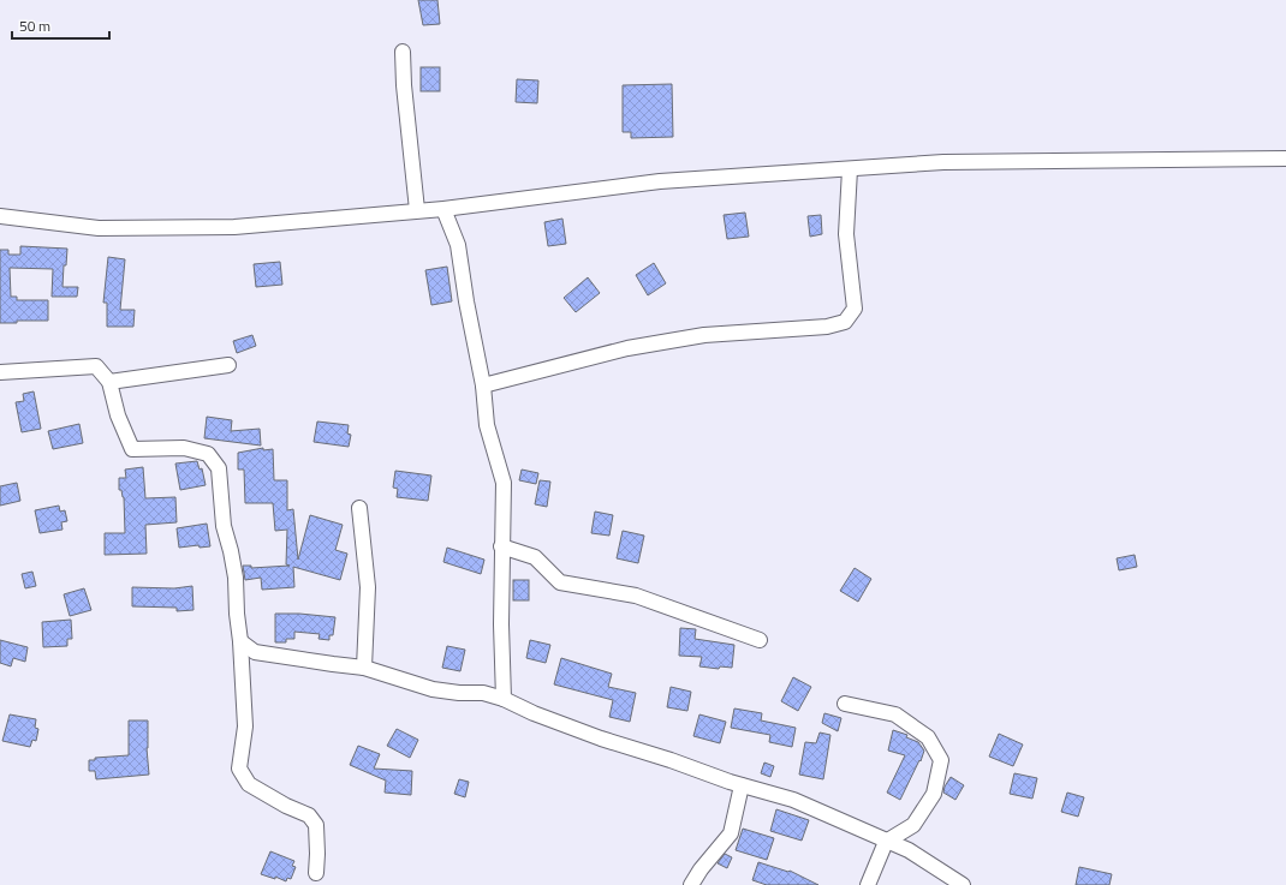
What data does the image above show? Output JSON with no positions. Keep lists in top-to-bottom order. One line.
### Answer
{"scale_bar":"50 m"}
